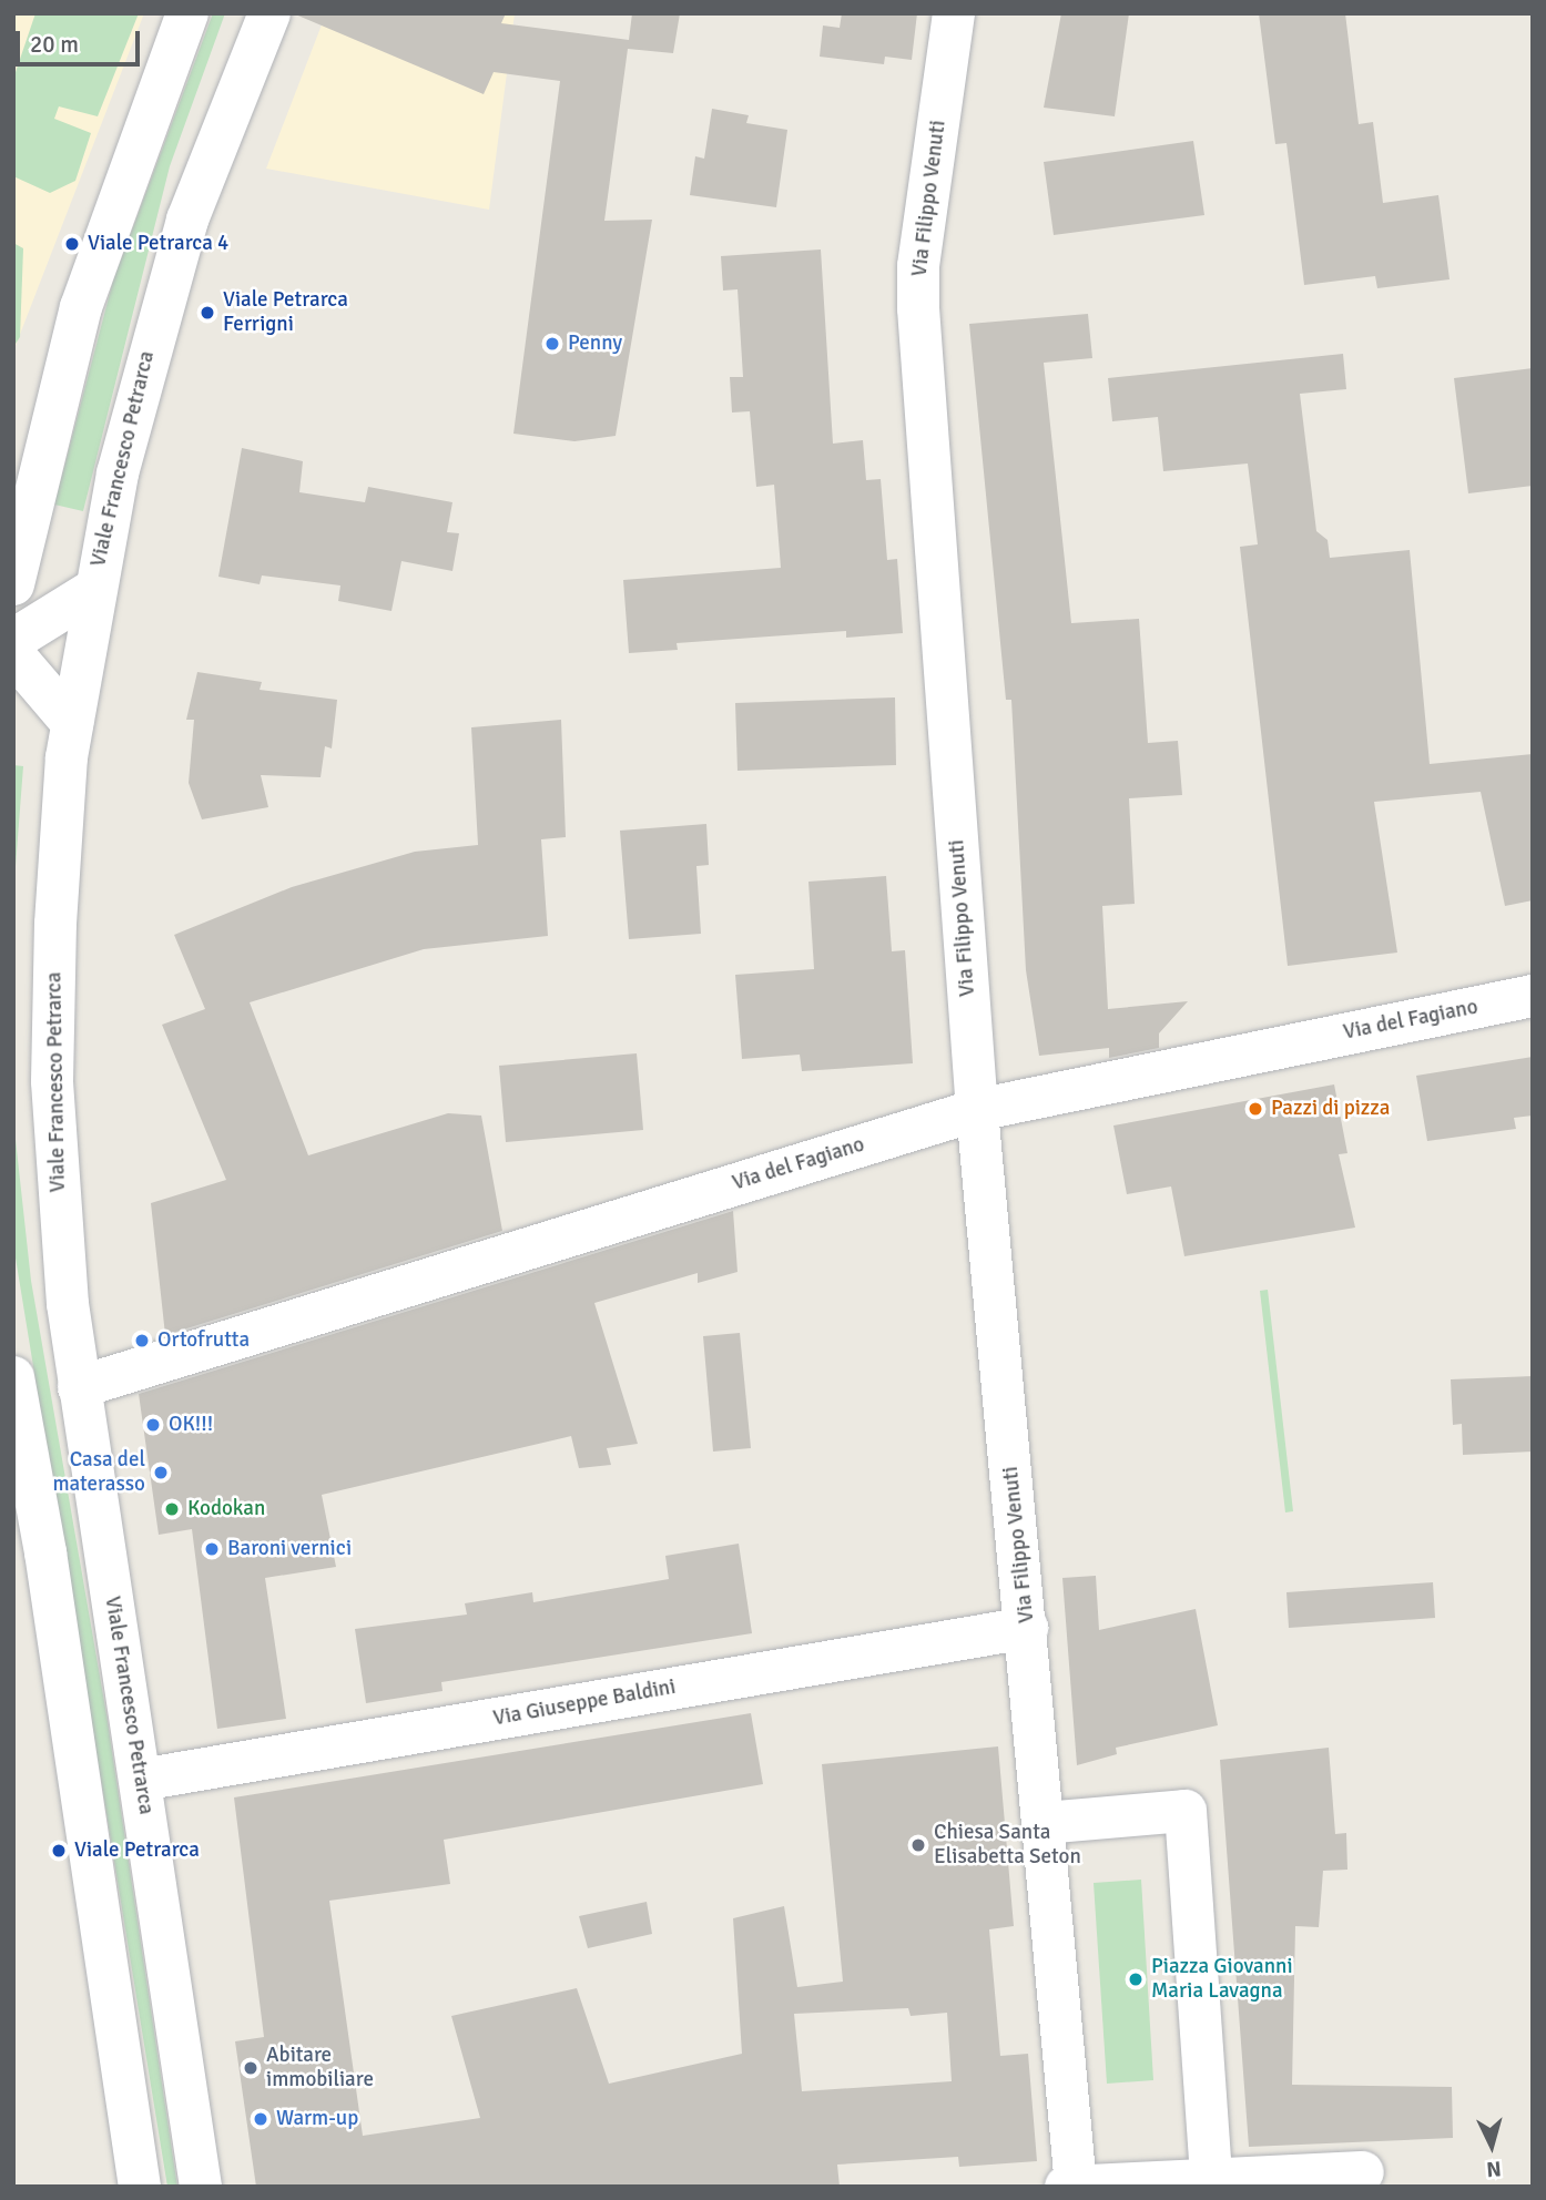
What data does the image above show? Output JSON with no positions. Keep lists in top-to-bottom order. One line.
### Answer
{"streets":{"street":["Via Filippo Venuti","Viale Francesco Petrarca","Via del Fagiano","Via Giuseppe Baldini"]},"crossings":[["Via Filippo Venuti","Via del Fagiano"],["Via Filippo Venuti","Via Giuseppe Baldini"],["Viale Francesco Petrarca","Via del Fagiano"],["Viale Francesco Petrarca","Via Giuseppe Baldini"]],"places":["Viale Petrarca 4","Viale Petrarca Ferrigni","Penny","Pazzi di pizza","Ortofrutta","OK!!!","Casa del materasso","Kodokan","Baroni vernici","Chiesa Santa Elisabetta Seton","Viale Petrarca","Piazza Giovanni Maria Lavagna","Abitare immobiliare","Warm-up"],"scale_bar":"20 m","north":"bottom"}
